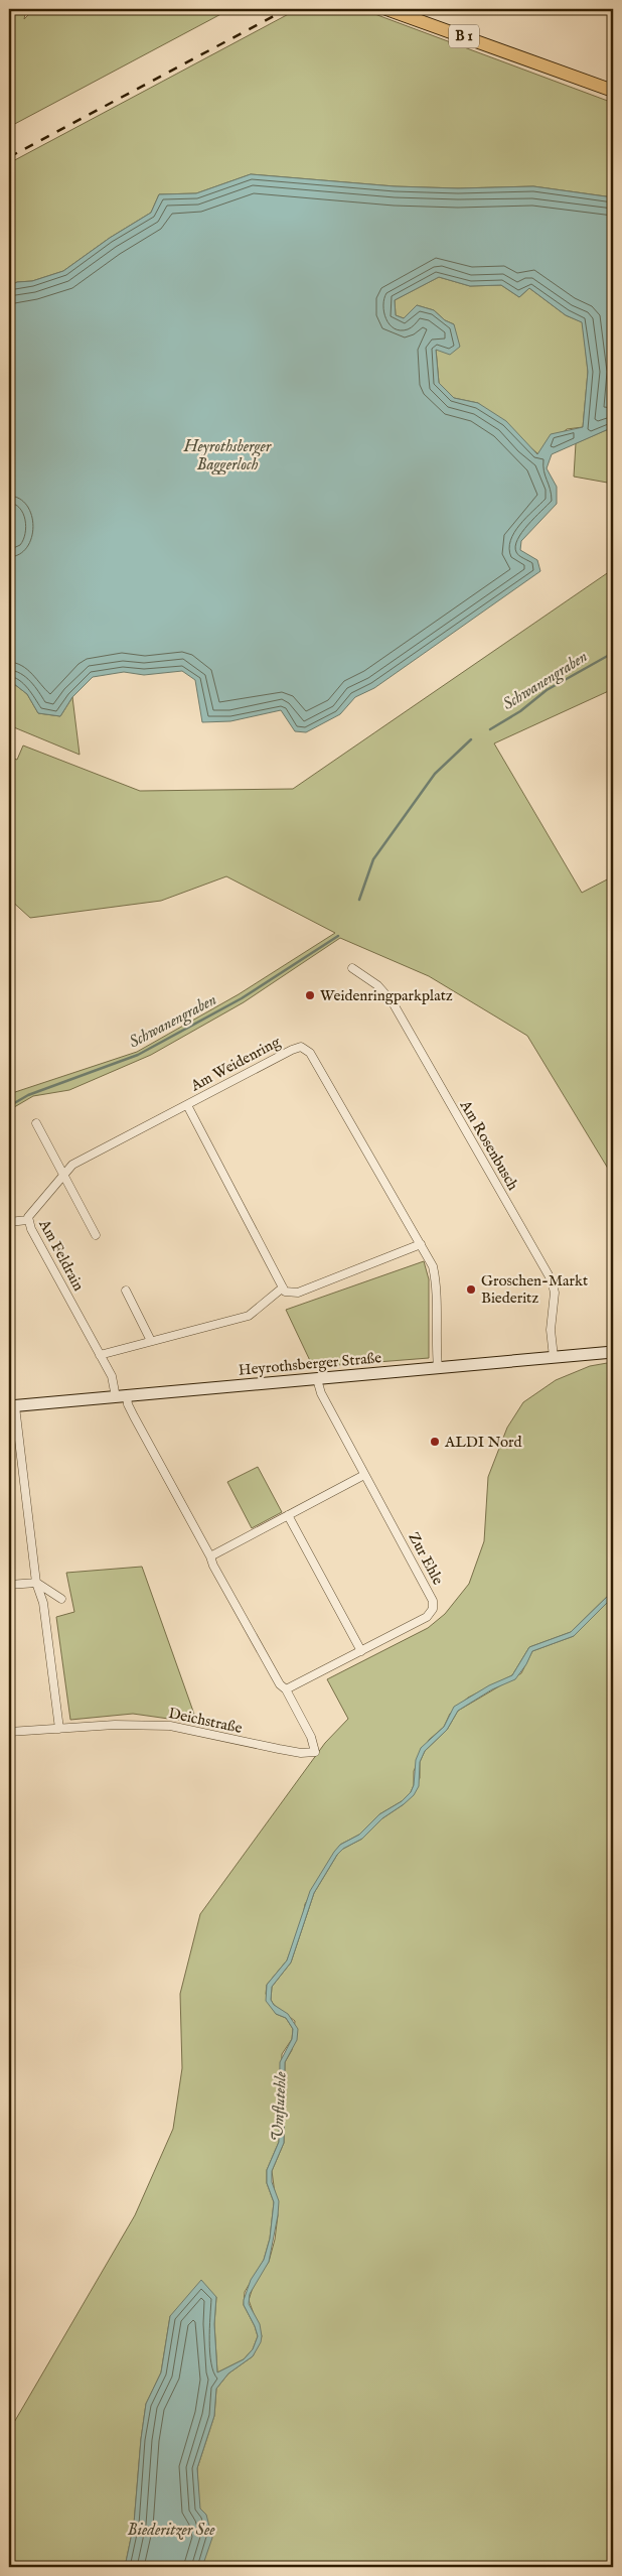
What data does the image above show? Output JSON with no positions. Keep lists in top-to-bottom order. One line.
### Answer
{"streets":{"main road":["B 1"],"street":["Am Weidenring","Am Rosenbusch","Am Feldrain","Heyrothsberger Straße","Zur Ehle","Deichstraße"]},"crossings":[["Am Weidenring","Am Feldrain"],["Am Weidenring","Heyrothsberger Straße"],["Am Rosenbusch","Heyrothsberger Straße"],["Am Feldrain","Heyrothsberger Straße"],["Heyrothsberger Straße","Zur Ehle"],["Zur Ehle","Deichstraße"]],"water":["Heyrothsberger Baggerloch","Schwanengraben","Umflutehle","Biederitzer See"],"places":["Weidenringparkplatz","Groschen-Markt Biederitz","ALDI Nord"]}
